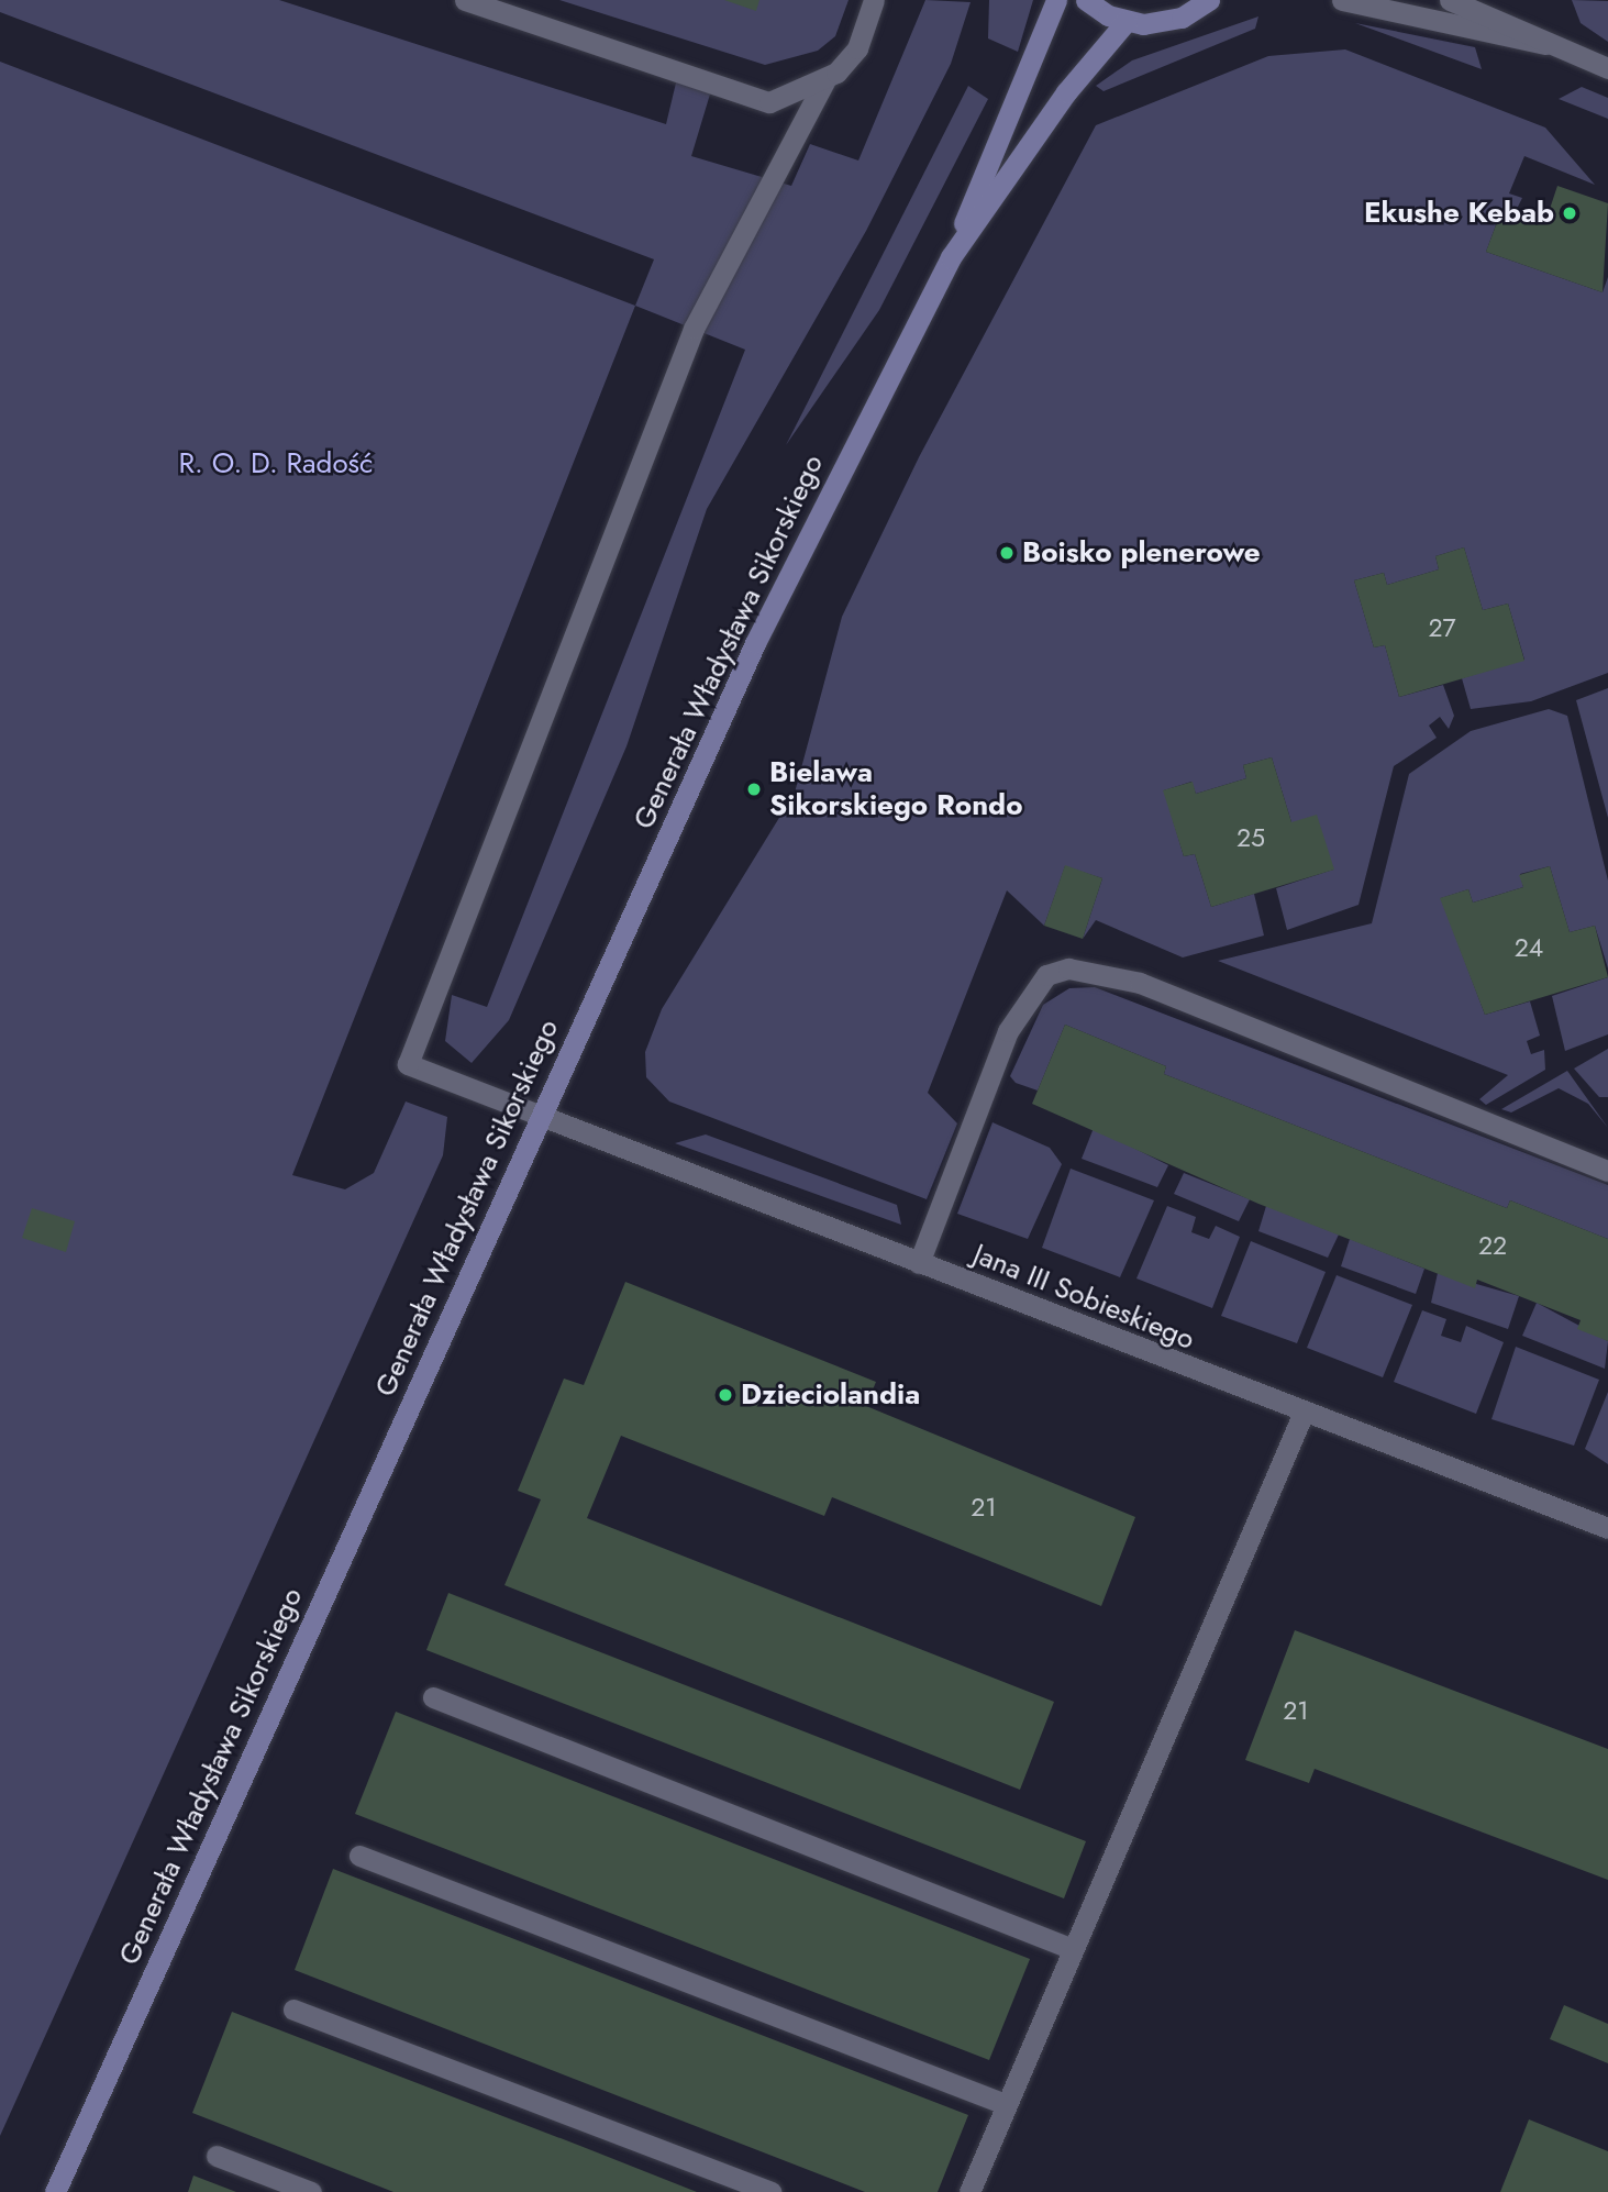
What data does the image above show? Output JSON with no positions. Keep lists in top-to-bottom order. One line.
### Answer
{"streets":{"main road":["Generała Władysława Sikorskiego"],"street":["Jana III Sobieskiego"]},"crossings":[["Generała Władysława Sikorskiego","Jana III Sobieskiego"]],"parks":["R. O. D. Radość"],"places":["Ekushe Kebab","Boisko plenerowe","Bielawa Sikorskiego Rondo","Dzieciolandia"],"house_numbers":["27","25","24","22","21","21"]}
